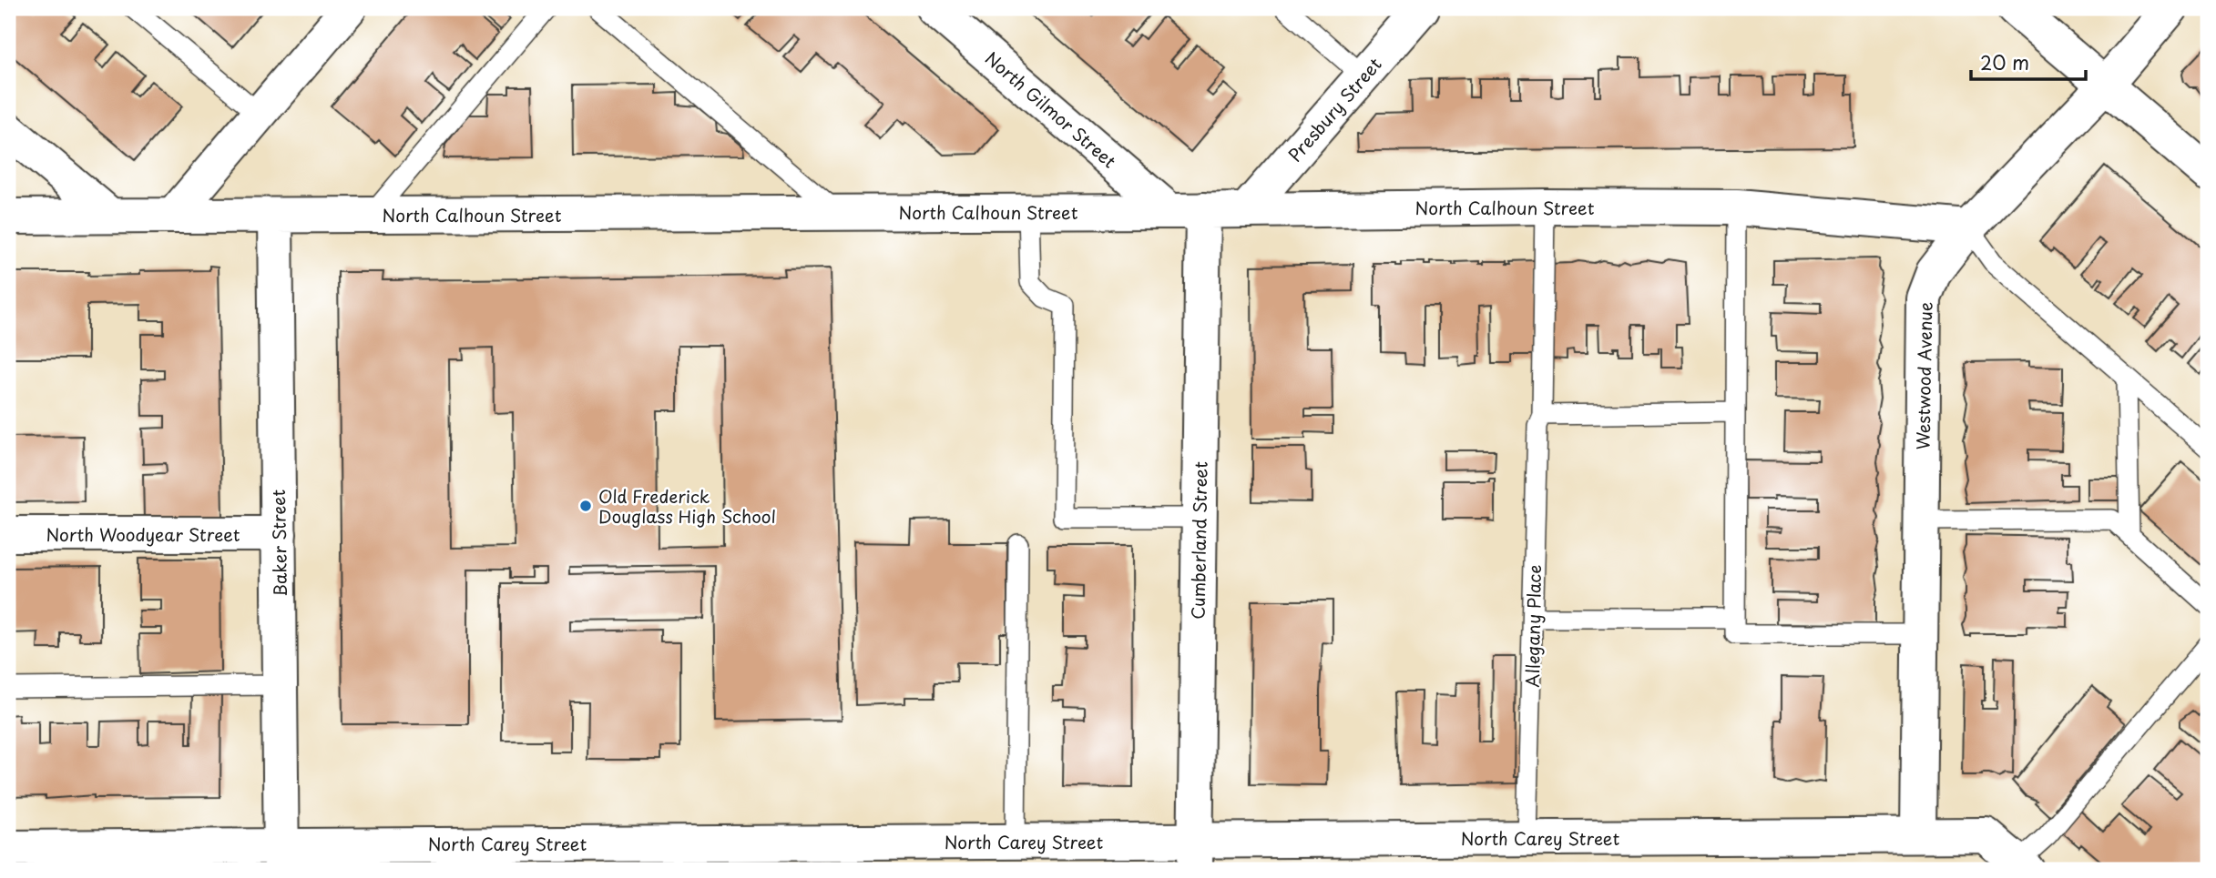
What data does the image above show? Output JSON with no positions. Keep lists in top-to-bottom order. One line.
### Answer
{"streets":{"street":["North Gilmor Street","Presbury Street","North Calhoun Street","Westwood Avenue","North Woodyear Street","Cumberland Street","Baker Street","North Carey Street"],"lane":["Allegany Place"]},"crossings":[["North Gilmor Street","North Calhoun Street"],["North Gilmor Street","Cumberland Street"],["Presbury Street","North Calhoun Street"],["North Calhoun Street","Westwood Avenue"],["North Calhoun Street","Cumberland Street"],["North Calhoun Street","Baker Street"],["North Calhoun Street","Allegany Place"],["Westwood Avenue","North Carey Street"],["North Woodyear Street","Baker Street"],["Cumberland Street","North Carey Street"],["Baker Street","North Carey Street"],["Allegany Place","North Carey Street"]],"places":["Old Frederick Douglass High School"],"scale_bar":"20 m"}
